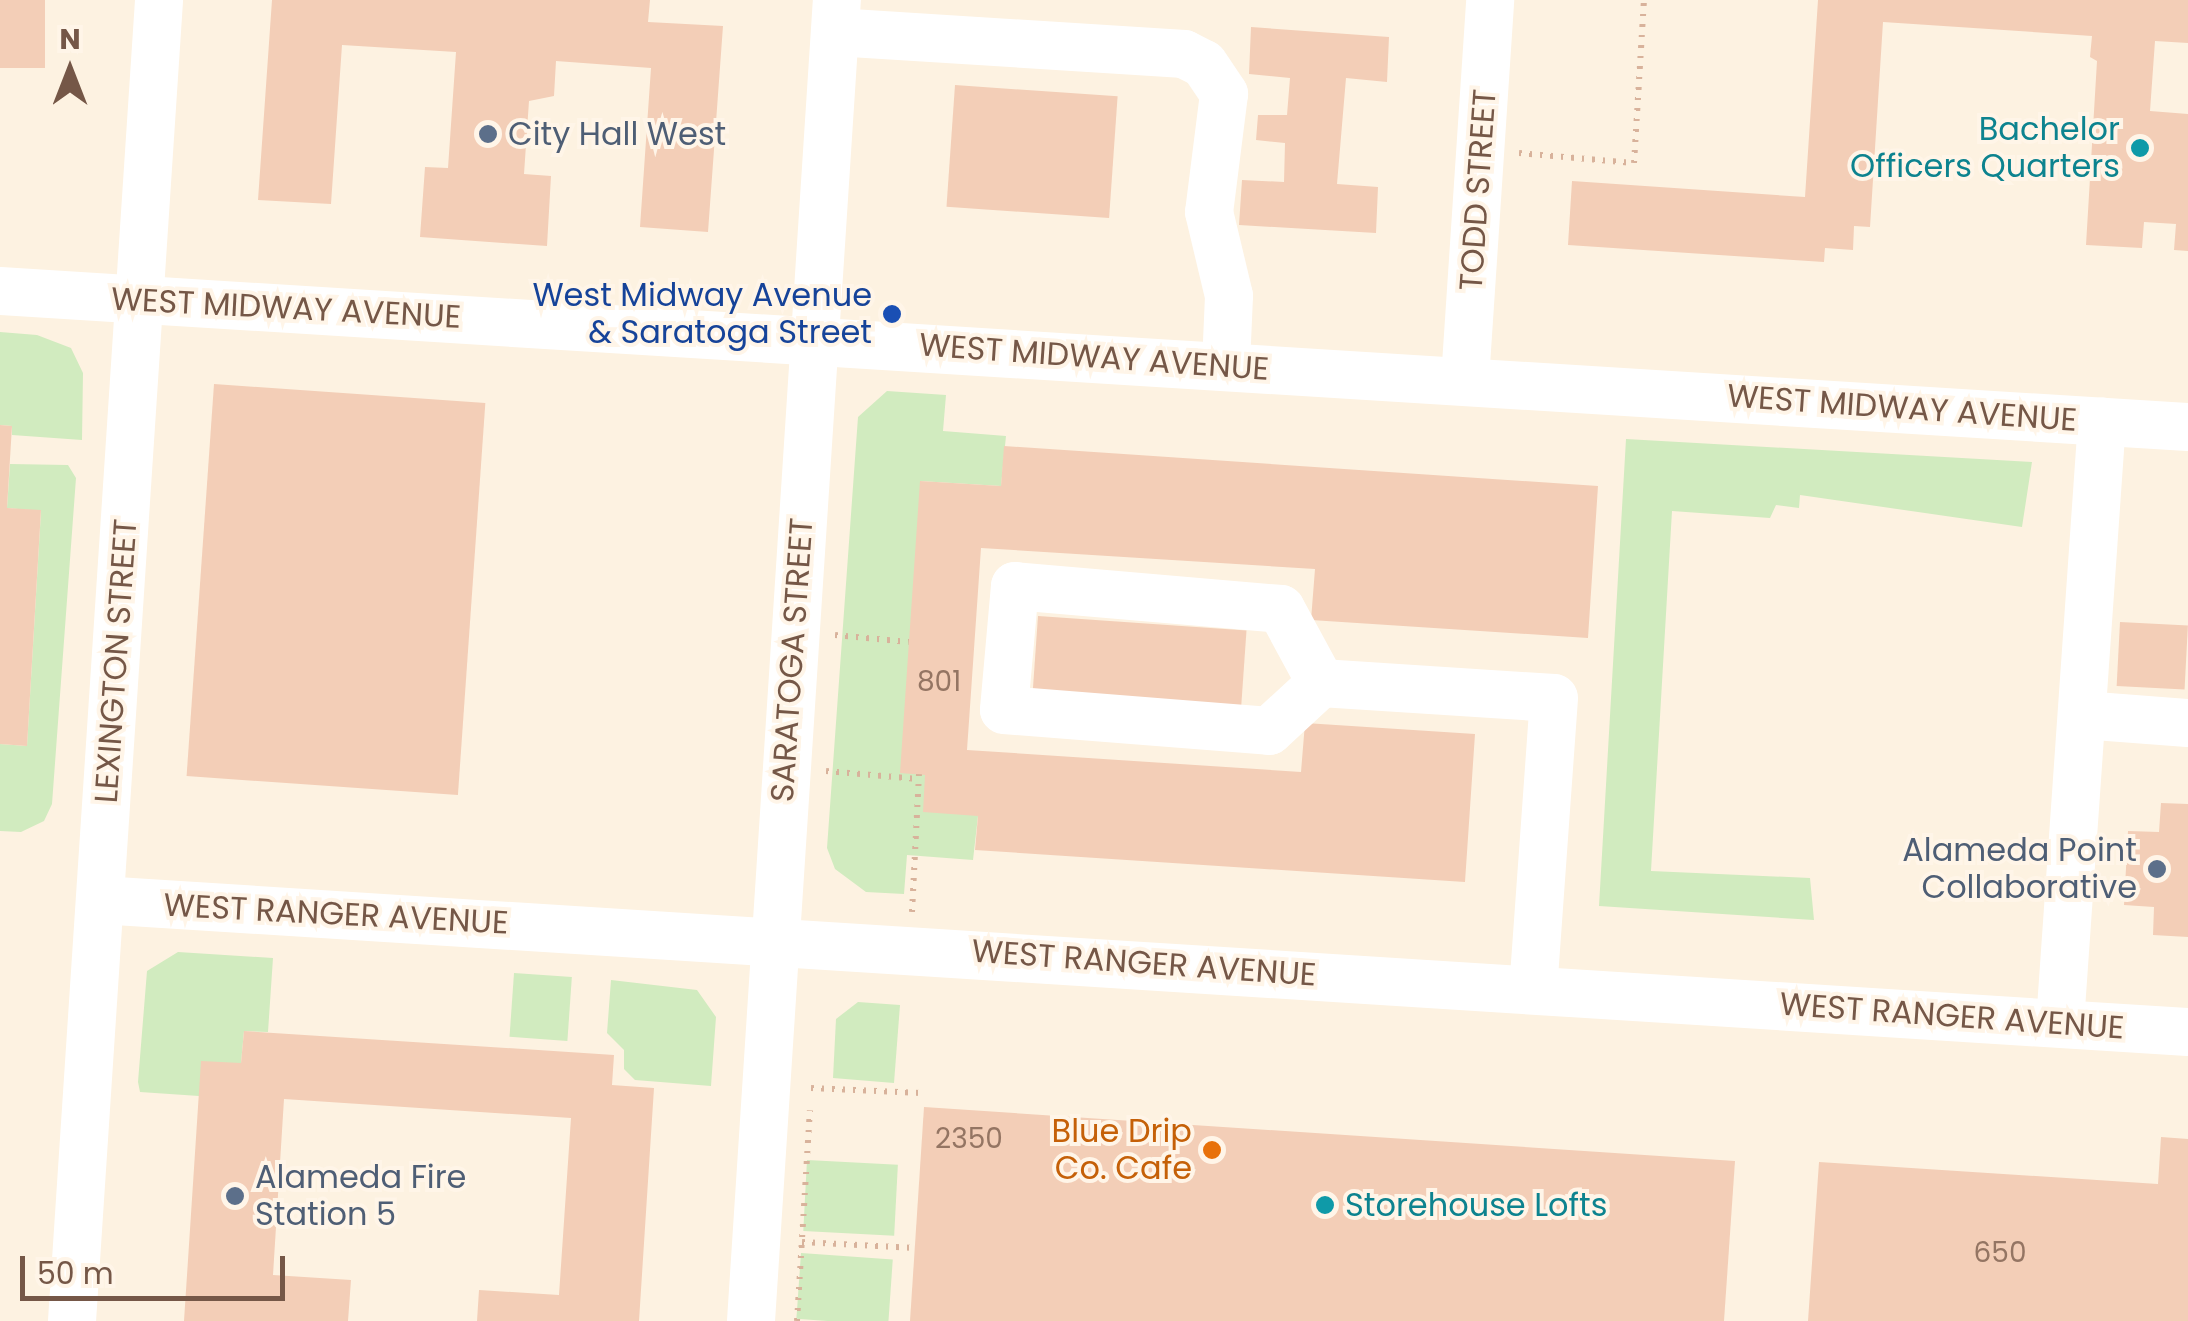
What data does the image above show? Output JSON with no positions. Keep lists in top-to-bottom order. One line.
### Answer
{"streets":{"street":["TODD STREET","WEST MIDWAY AVENUE","SARATOGA STREET","LEXINGTON STREET","WEST RANGER AVENUE"]},"crossings":[["TODD STREET","WEST MIDWAY AVENUE"],["WEST MIDWAY AVENUE","SARATOGA STREET"],["WEST MIDWAY AVENUE","LEXINGTON STREET"],["SARATOGA STREET","WEST RANGER AVENUE"],["LEXINGTON STREET","WEST RANGER AVENUE"]],"places":["City Hall West","Bachelor Officers Quarters","West Midway Avenue & Saratoga Street","Alameda Point Collaborative","Blue Drip Co. Cafe","Alameda Fire Station 5","Storehouse Lofts"],"house_numbers":["801","2350","650"],"scale_bar":"50 m","north":"top"}
